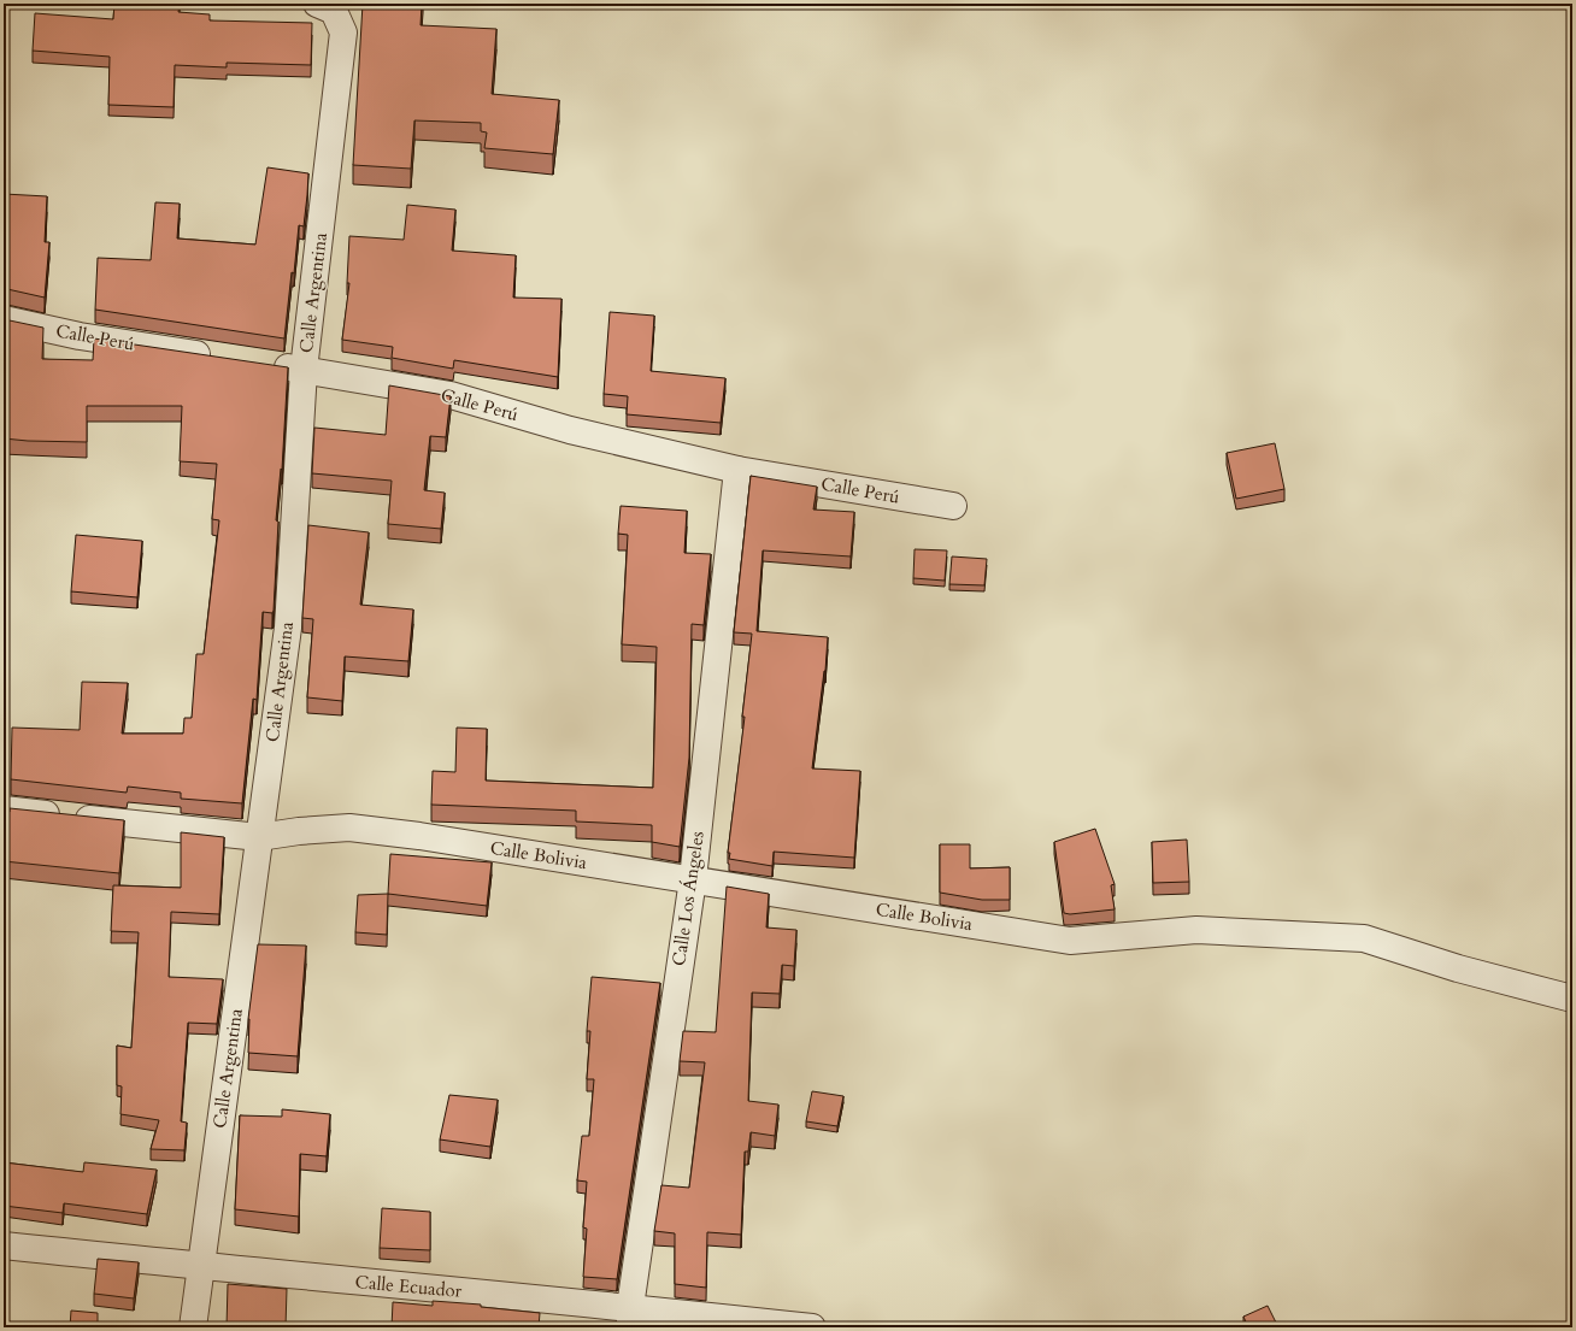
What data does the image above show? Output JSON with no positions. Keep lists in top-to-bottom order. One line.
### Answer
{"streets":{"street":["Calle Argentina","Calle Perú","Calle Bolivia","Calle Los Ángeles","Calle Ecuador"]},"crossings":[["Calle Argentina","Calle Perú"],["Calle Argentina","Calle Bolivia"],["Calle Argentina","Calle Ecuador"],["Calle Perú","Calle Los Ángeles"],["Calle Bolivia","Calle Los Ángeles"],["Calle Los Ángeles","Calle Ecuador"]]}
